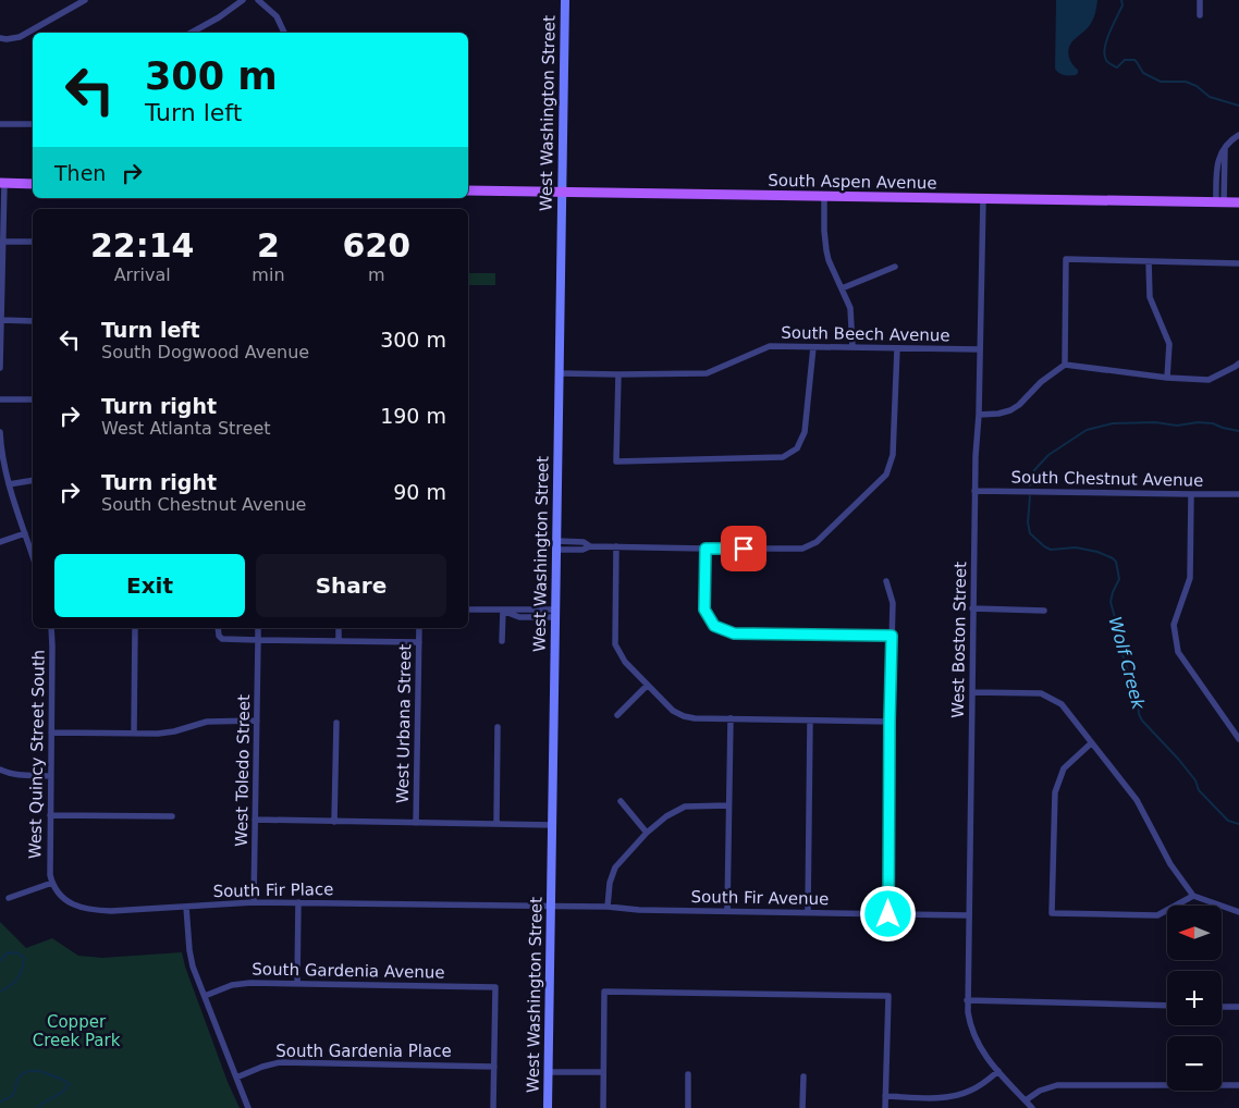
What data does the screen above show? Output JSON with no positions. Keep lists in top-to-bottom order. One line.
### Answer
{"streets":{"main road":["West Washington Street","South Aspen Avenue"],"street":["South Beech Avenue","South Chestnut Avenue","West Boston Street","West Urbana Street","West Quincy Street South","West Toledo Street","South Fir Place","South Fir Avenue","South Gardenia Avenue","South Gardenia Place"]},"crossings":[["West Washington Street","South Aspen Avenue"],["West Washington Street","South Beech Avenue"],["West Washington Street","South Fir Place"],["West Washington Street","South Fir Avenue"],["South Aspen Avenue","West Boston Street"],["South Beech Avenue","West Boston Street"],["South Chestnut Avenue","West Boston Street"],["West Boston Street","South Fir Avenue"],["West Quincy Street South","South Fir Place"],["West Toledo Street","South Fir Place"],["South Fir Place","South Fir Avenue"],["South Gardenia Avenue","South Gardenia Place"]],"water":["Wolf Creek"],"parks":["Copper Creek Park"],"north":"left","page":{"turn":["300 m","Turn left"],"then":"Then","eta":["22:14","Arrival","2","min","620","m"],"list":[{"name":"Turn left","note":"South Dogwood Avenue","value":"300 m"},{"name":"Turn right","note":"West Atlanta Street","value":"190 m"},{"name":"Turn right","note":"South Chestnut Avenue","value":"90 m"}],"buttons":["Exit","Share"],"map_buttons":["+","−"]}}
